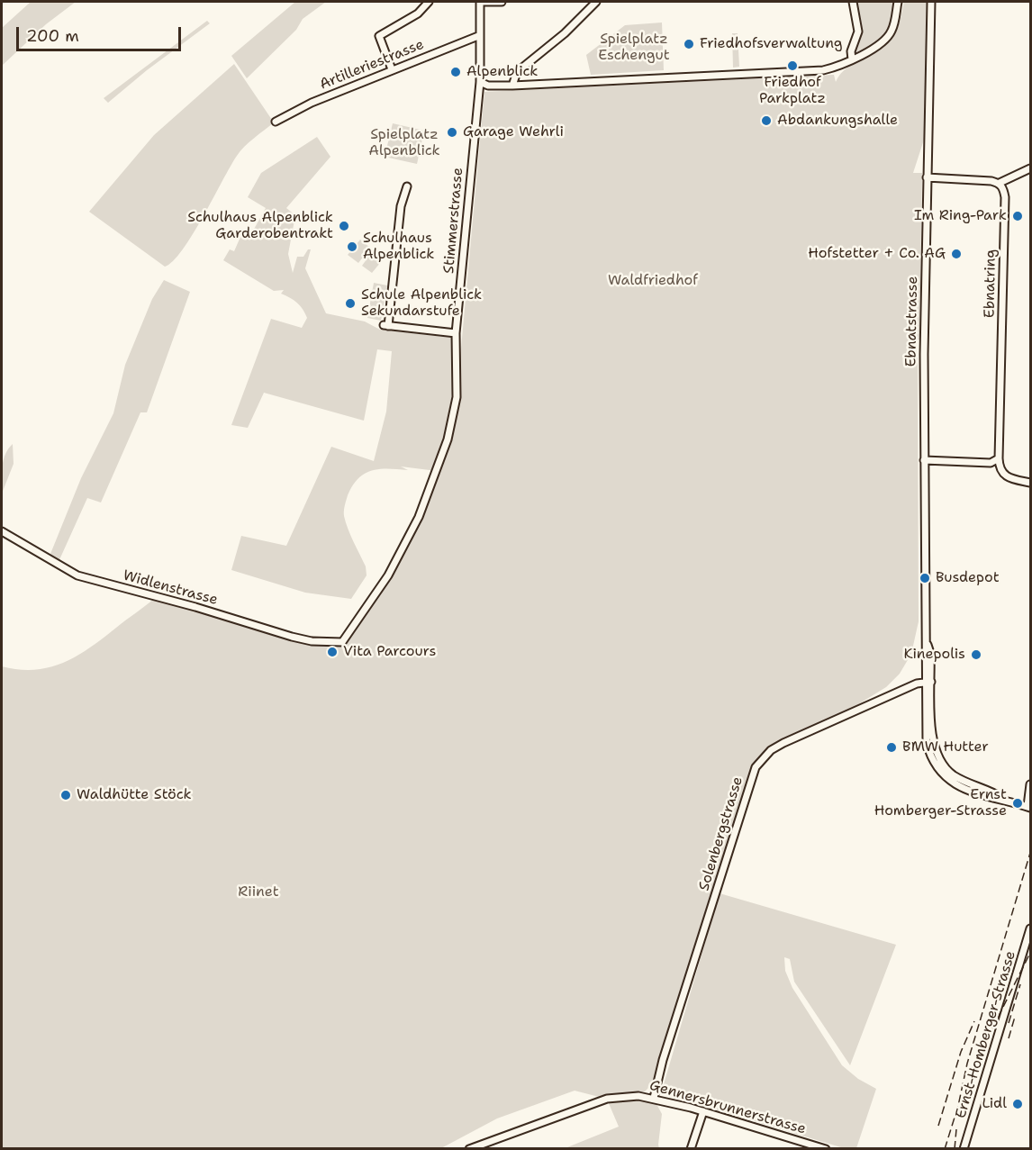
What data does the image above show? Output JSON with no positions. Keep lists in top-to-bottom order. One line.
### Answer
{"streets":{"street":["Artilleriestrasse","Stimmerstrasse","Ebnatring","Ebnatstrasse","Widlenstrasse","Solenbergstrasse","Ernst-Homberger-Strasse","Gennersbrunnerstrasse"]},"crossings":[["Artilleriestrasse","Stimmerstrasse"],["Stimmerstrasse","Widlenstrasse"],["Ebnatstrasse","Solenbergstrasse"],["Solenbergstrasse","Gennersbrunnerstrasse"]],"parks":["Spielplatz Eschengut","Spielplatz Alpenblick","Waldfriedhof","Riinet"],"places":["Friedhofsverwaltung","Friedhof Parkplatz","Alpenblick","Abdankungshalle","Garage Wehrli","Im Ring-Park","Schulhaus Alpenblick Garderobentrakt","Schulhaus Alpenblick","Hofstetter + Co. AG","Schule Alpenblick Sekundarstufe","Busdepot","Vita Parcours","Kinepolis","BMW Hutter","Waldhütte Stöck","Ernst Homberger-Strasse","Lidl"],"scale_bar":"200 m"}
